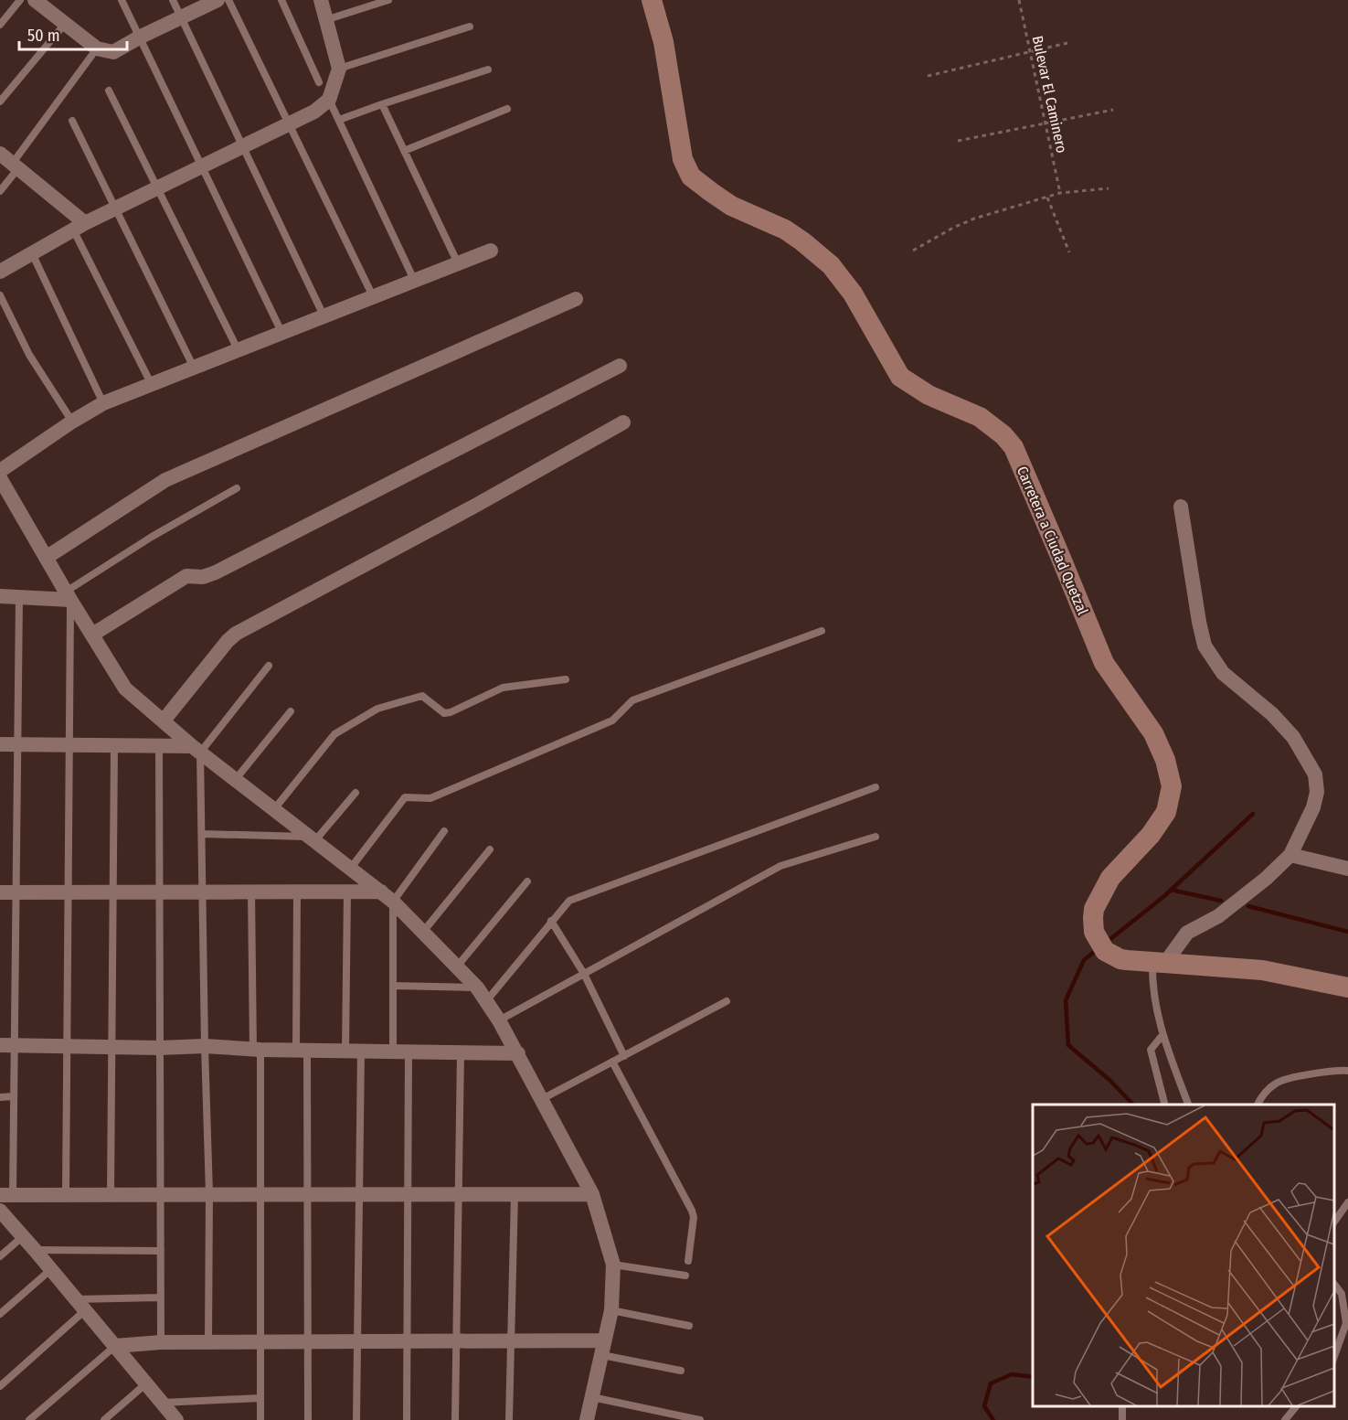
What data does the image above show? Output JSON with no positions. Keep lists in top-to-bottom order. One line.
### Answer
{"streets":{"main road":["Carretera a Ciudad Quetzal"],"path":["Bulevar El Caminero"]},"scale_bar":"50 m"}
